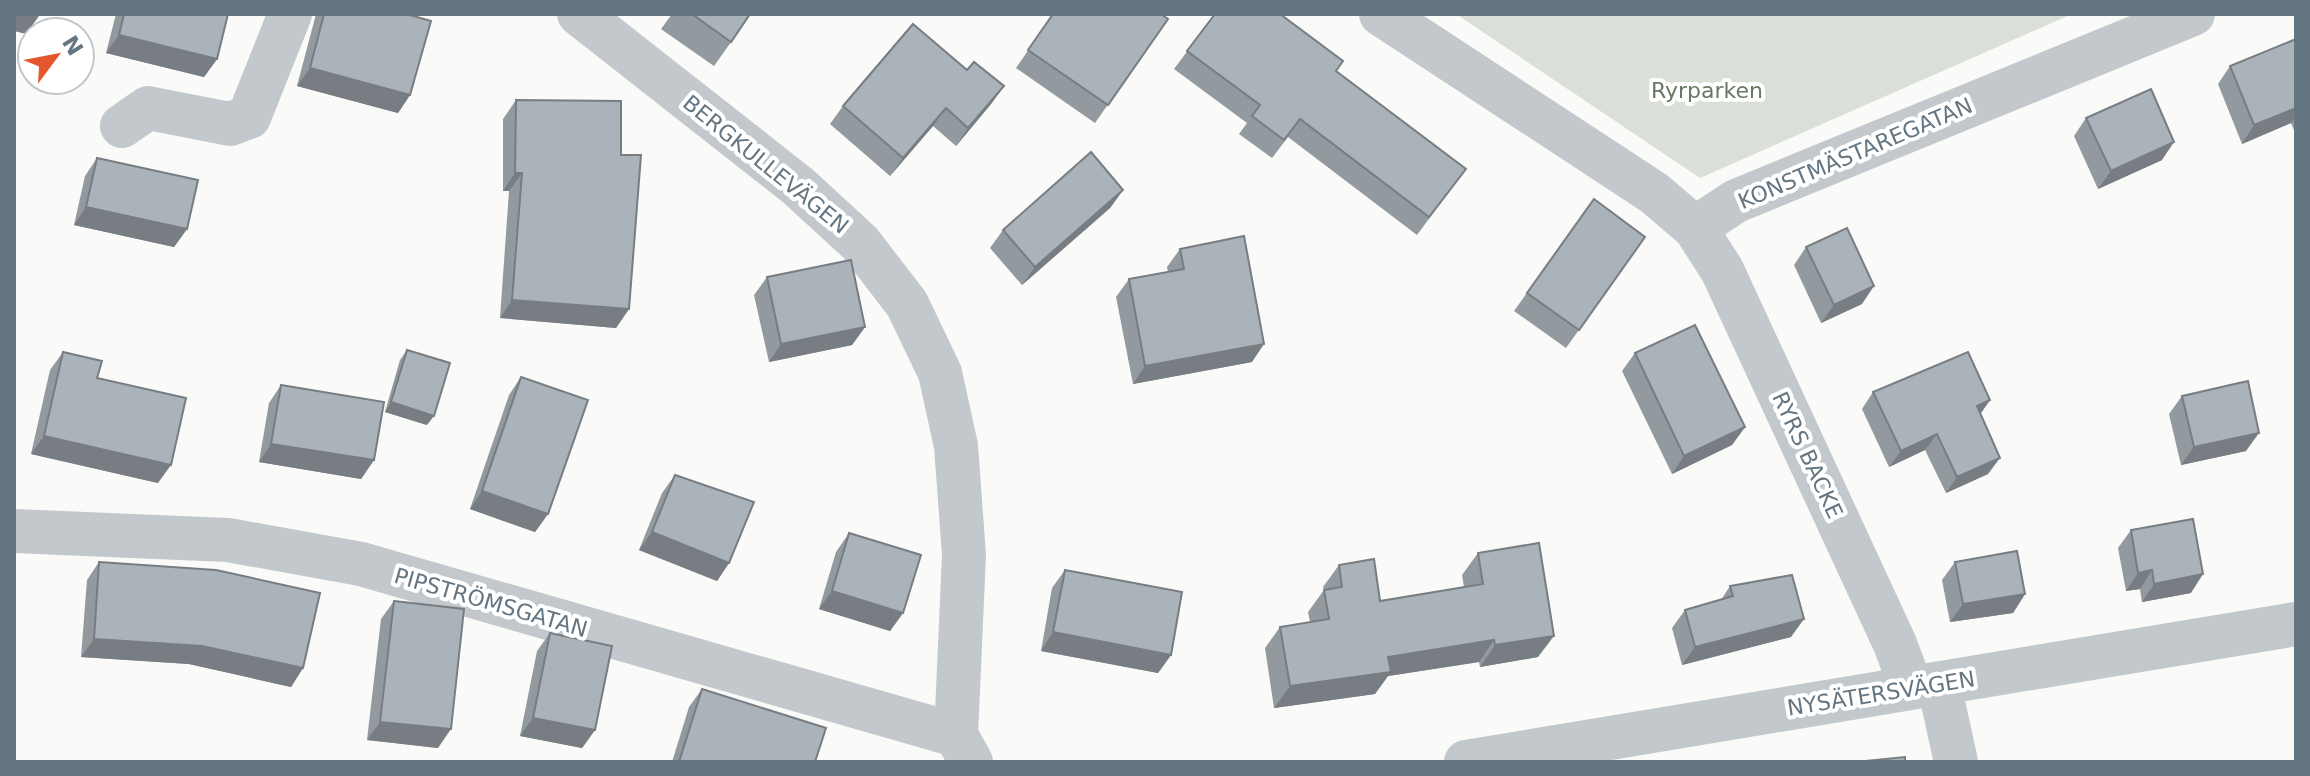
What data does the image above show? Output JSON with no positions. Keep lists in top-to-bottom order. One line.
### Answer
{"streets":{"street":["KONSTMÄSTAREGATAN","BERGKULLEVÄGEN","RYRS BACKE","PIPSTRÖMSGATAN","NYSÄTERSVÄGEN"]},"crossings":[["KONSTMÄSTAREGATAN","RYRS BACKE"],["BERGKULLEVÄGEN","PIPSTRÖMSGATAN"],["RYRS BACKE","NYSÄTERSVÄGEN"]],"parks":["Ryrparken"],"north":"top right"}
